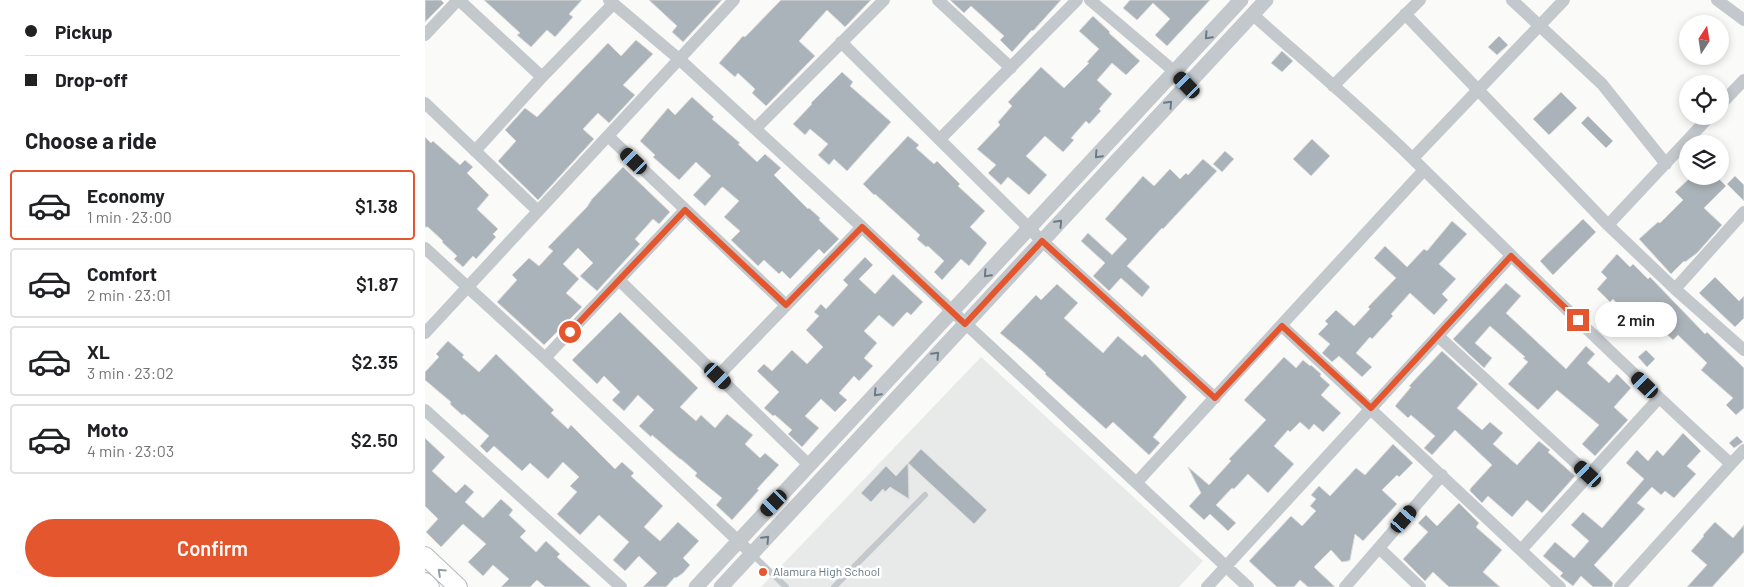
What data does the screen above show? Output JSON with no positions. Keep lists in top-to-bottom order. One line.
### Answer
{"places":["Alamura High School"],"north":"top","page":{"banner":["Pickup","Drop-off"],"heading":"Choose a ride","list":[{"name":"Economy","note":"1 min · 23:00","value":"$1.38"},{"name":"Comfort","note":"2 min · 23:01","value":"$1.87"},{"name":"XL","note":"3 min · 23:02","value":"$2.35"},{"name":"Moto","note":"4 min · 23:03","value":"$2.50"}],"bubble":"2 min","buttons":"Confirm"}}
